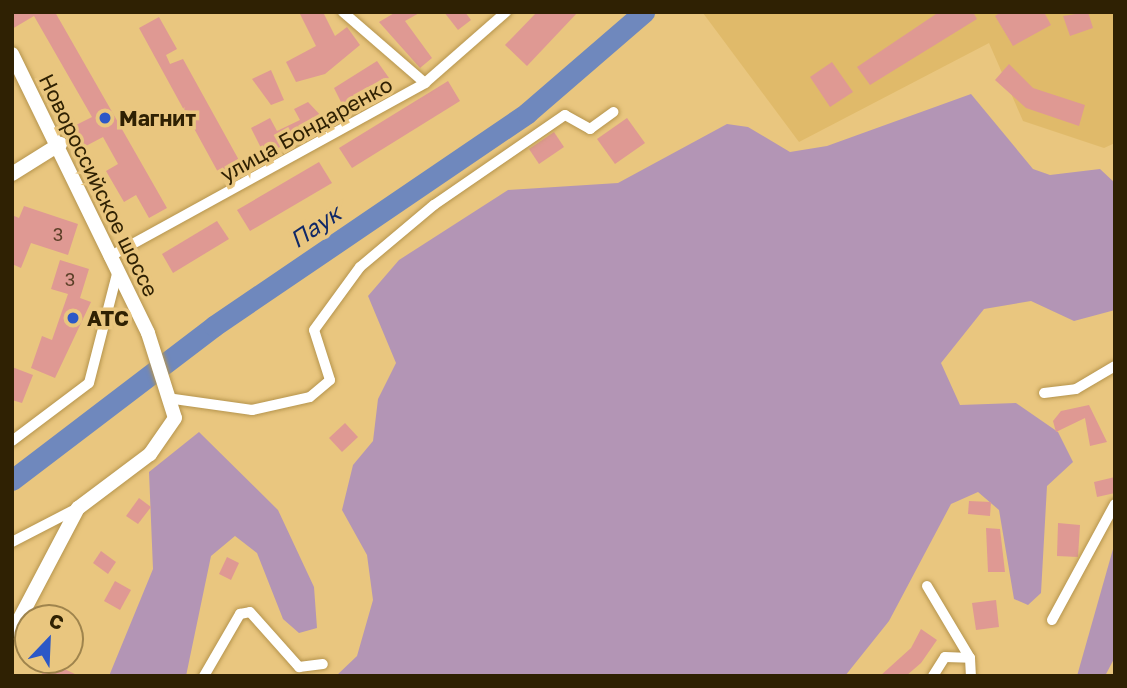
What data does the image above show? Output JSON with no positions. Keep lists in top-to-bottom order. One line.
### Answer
{"streets":{"main road":["Новороссийское шоссе"],"street":["улица Бондаренко"]},"crossings":[["улица Бондаренко","Новороссийское шоссе"]],"water":["Паук"],"places":["Магнит","АТС"],"house_numbers":["3","3"],"north":"top right"}
